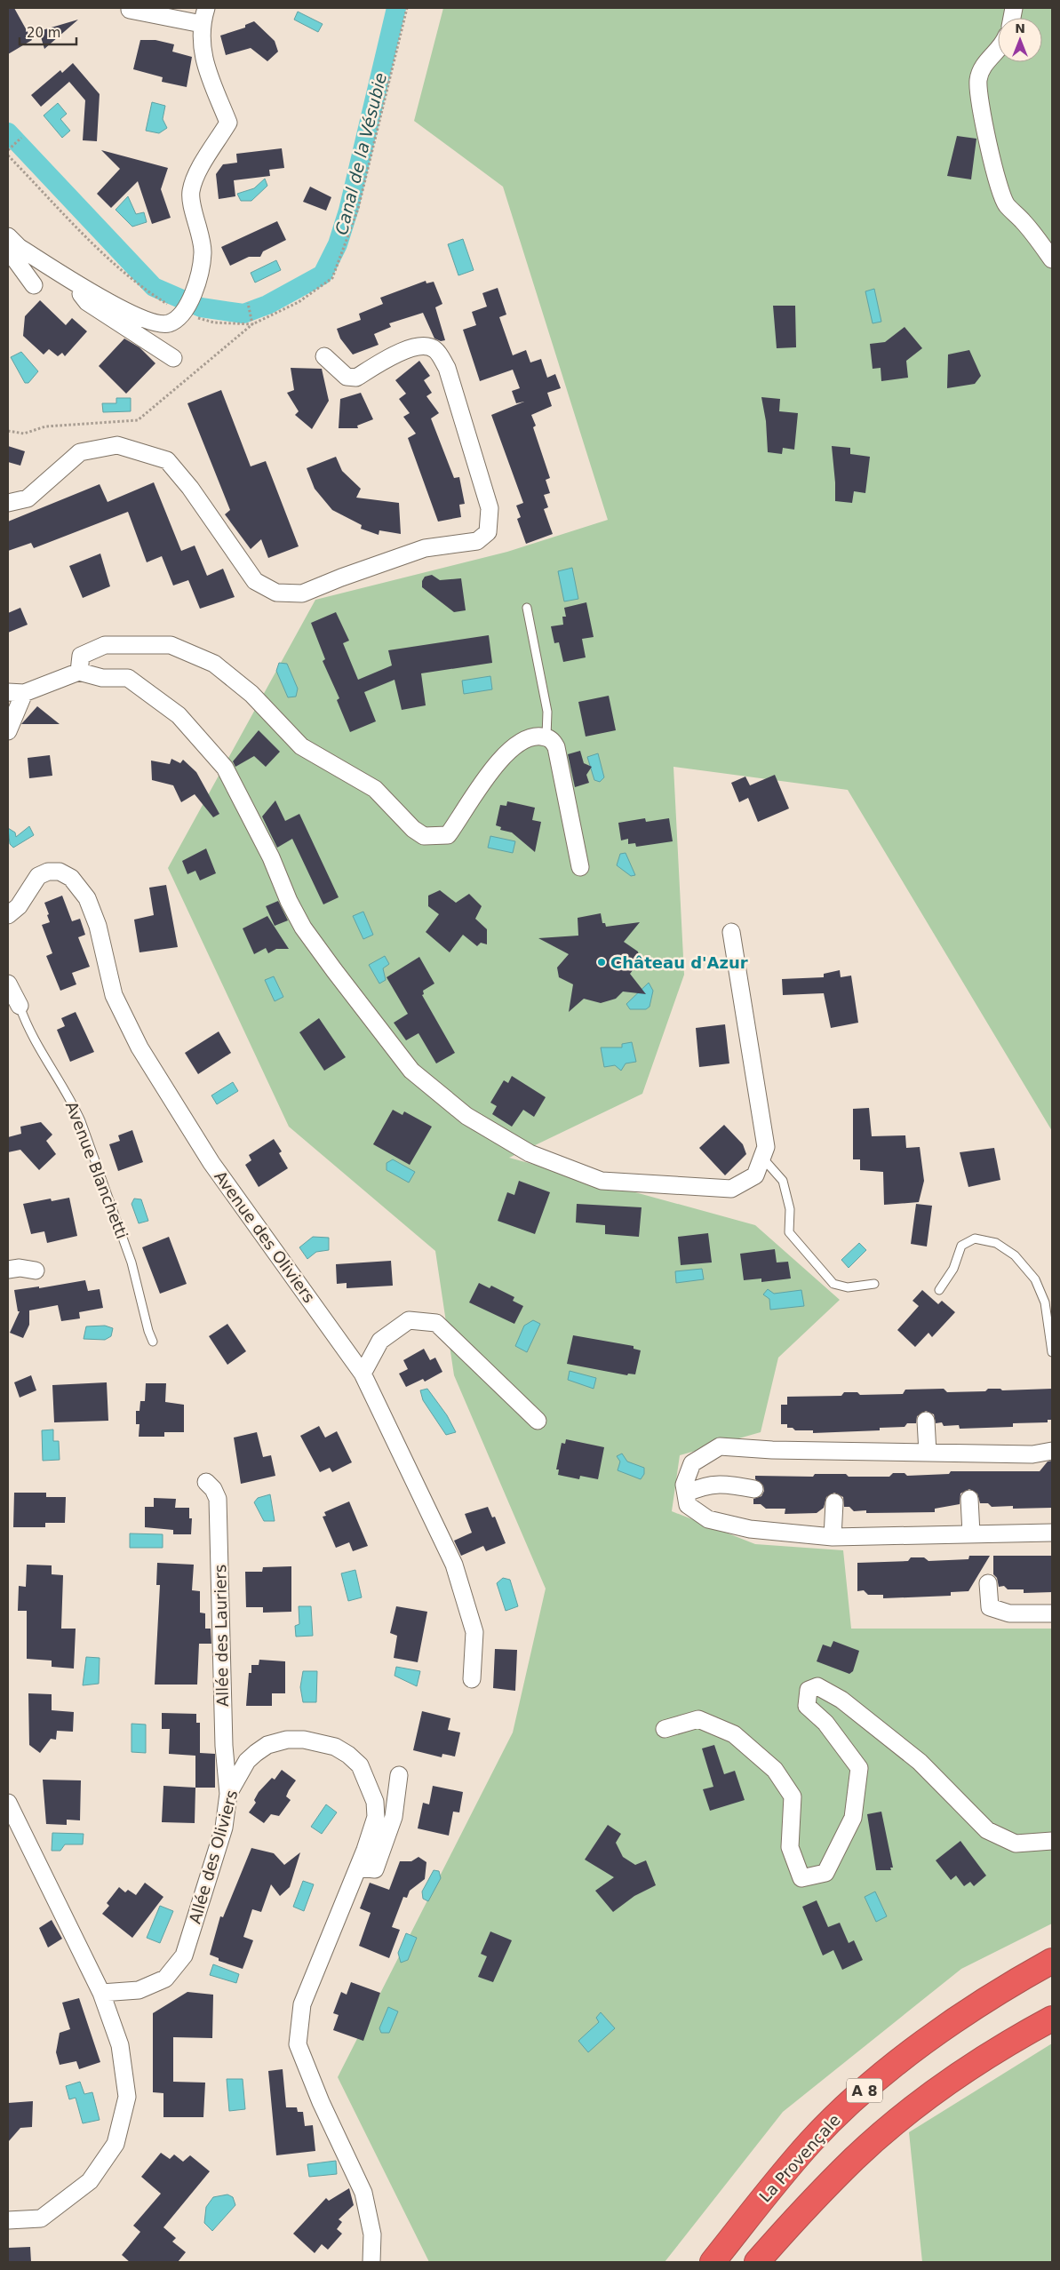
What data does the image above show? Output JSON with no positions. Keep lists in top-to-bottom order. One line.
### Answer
{"streets":{"highway":["A 8","La Provençale"],"street":["Avenue Blanchetti","Avenue des Oliviers","Allée des Lauriers","Allée des Oliviers"]},"crossings":[["Allée des Lauriers","Allée des Oliviers"]],"water":["Canal de la Vésubie"],"places":["Château d'Azur"],"scale_bar":"20 m","north":"top"}
